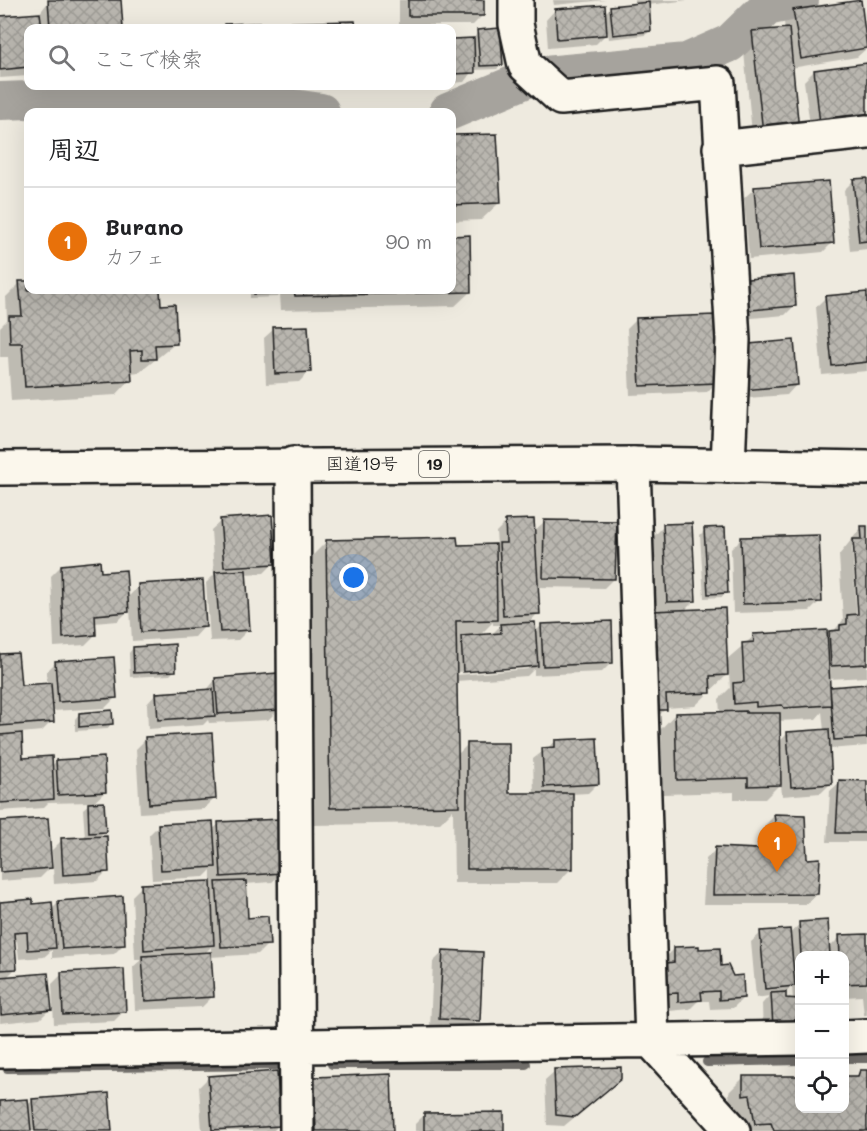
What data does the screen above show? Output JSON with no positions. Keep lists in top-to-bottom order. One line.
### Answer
{"streets":{"main road":["国道19号","19"]},"page":{"search":"ここで検索","heading":"周辺","list":[{"mark":"1","name":"Burano","note":"カフェ","value":"90 m"}],"pins":"1","map_buttons":["+","−"]}}
